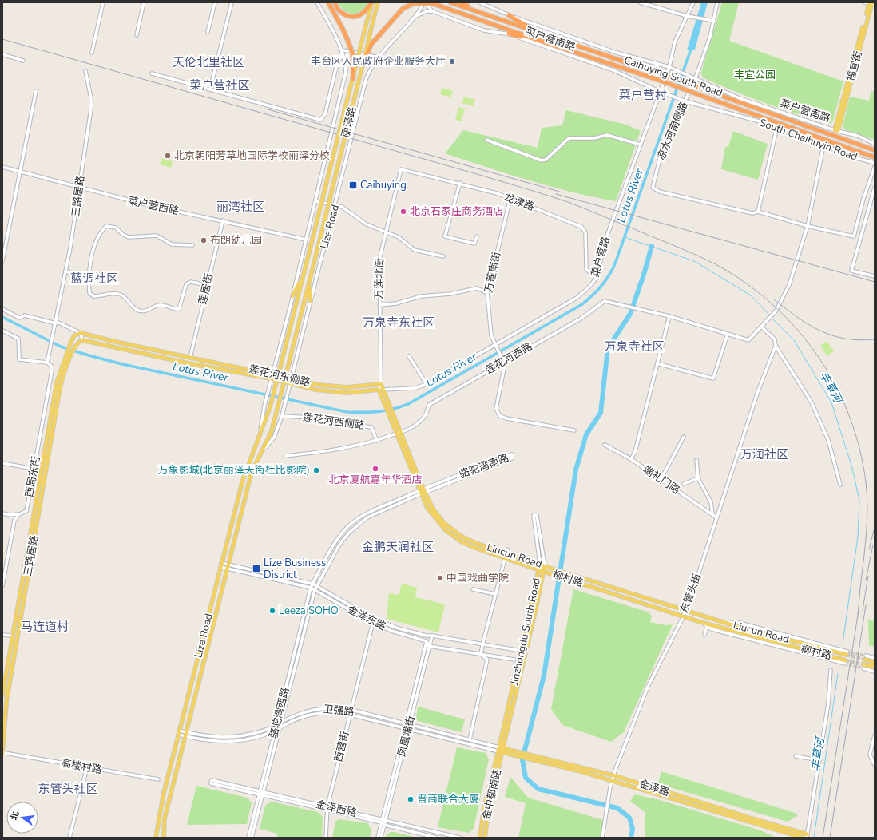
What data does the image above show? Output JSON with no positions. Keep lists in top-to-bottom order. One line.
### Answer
{"streets":{"highway":["Caihuying South Road"],"main road":["福宜街","丽泽路","三路居路","Lize Road","莲花河东侧路","Liucun Road","柳村路","Jinzhongdu South Road","金泽路","金中都南路"],"street":["菜户营南路","凉水河南侧路","South Chaihuyin Road","龙津路","菜户营西路","菜户营路","万莲南街","万莲北街","莲居街","莲花河西路","莲花河西侧路","骆驼湾南路","西局东街","端礼门路","东管头街","金泽东路","卫强路","骆驼湾西路","凤凰嘴街","西营街","高楼村路","金泽西路"]},"crossings":[["菜户营南路","福宜街"],["菜户营南路","凉水河南侧路"],["菜户营南路","South Chaihuyin Road"],["菜户营南路","菜户营路"],["丽泽路","Lize Road"],["凉水河南侧路","South Chaihuyin Road"],["三路居路","菜户营西路"],["三路居路","莲花河东侧路"],["三路居路","西局东街"],["三路居路","高楼村路"],["龙津路","菜户营路"],["龙津路","万莲南街"],["龙津路","万莲北街"],["菜户营西路","Lize Road"],["菜户营西路","莲居街"],["Lize Road","莲花河东侧路"],["Lize Road","莲花河西侧路"],["Lize Road","金泽东路"],["Lize Road","卫强路"],["菜户营路","万莲南街"],["菜户营路","万莲北街"],["菜户营路","莲花河东侧路"],["菜户营路","Liucun Road"],["菜户营路","柳村路"],["万莲南街","莲花河西路"],["万莲北街","莲花河东侧路"],["万莲北街","Liucun Road"],["万莲北街","柳村路"],["莲居街","莲花河东侧路"],["莲花河西路","莲花河西侧路"],["莲花河西路","Liucun Road"],["莲花河西路","柳村路"],["莲花河东侧路","Liucun Road"],["莲花河东侧路","柳村路"],["骆驼湾南路","Liucun Road"],["骆驼湾南路","柳村路"],["骆驼湾南路","金泽东路"],["骆驼湾南路","骆驼湾西路"],["端礼门路","东管头街"],["Liucun Road","东管头街"],["Liucun Road","Jinzhongdu South Road"],["柳村路","东管头街"],["柳村路","Jinzhongdu South Road"],["东管头街","金泽路"],["金泽东路","骆驼湾西路"],["金泽东路","凤凰嘴街"],["金泽东路","西营街"],["Jinzhongdu South Road","卫强路"],["Jinzhongdu South Road","金泽路"],["Jinzhongdu South Road","金中都南路"],["卫强路","骆驼湾西路"],["卫强路","凤凰嘴街"],["卫强路","西营街"],["卫强路","金泽路"],["卫强路","金中都南路"],["骆驼湾西路","金泽西路"],["凤凰嘴街","金泽西路"],["西营街","金泽西路"],["金泽路","金中都南路"]],"districts":["天伦北里社区","菜户营社区","菜户营村","丽湾社区","蓝调社区","万泉寺东社区","万泉寺社区","万润社区","金鹏天润社区","马连道村","东管头社区"],"water":["Lotus River","丰草河"],"parks":["丰宜公园"],"places":{"other":["丰台区人民政府企业服务大厅","北京朝阳芳草地国际学校丽泽分校","北京石家庄商务酒店","布朗幼儿园","北京厦航嘉年华酒店","万象影城(北京丽泽天街杜比影院)","中国戏曲学院","Leeza SOHO","晋商联合大厦"],"transit":["Caihuying","Lize Business District"]},"north":"left"}
